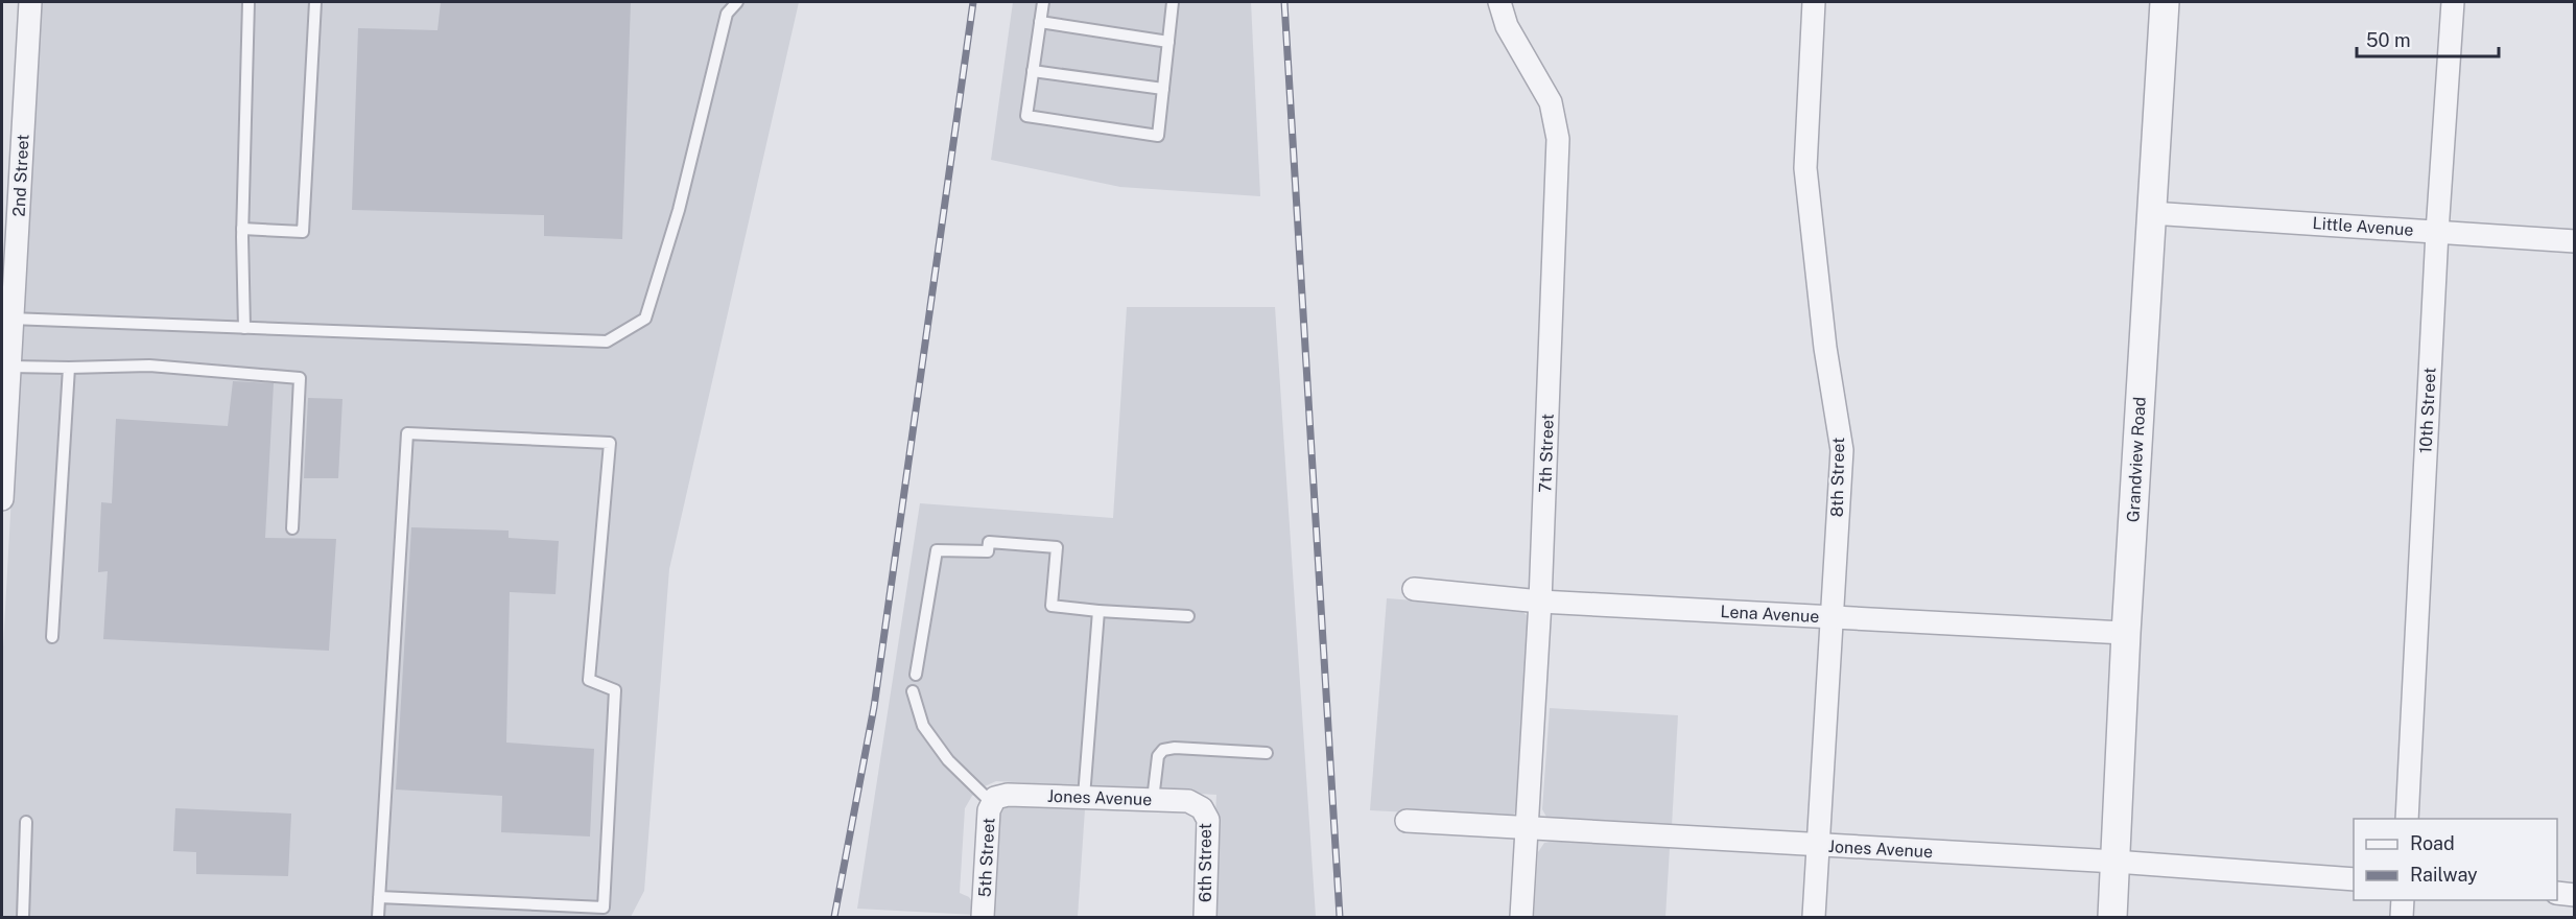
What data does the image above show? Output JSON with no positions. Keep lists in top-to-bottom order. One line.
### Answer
{"streets":{"street":["2nd Street","Little Avenue","10th Street","7th Street","Grandview Road","8th Street","Lena Avenue","Jones Avenue","5th Street","6th Street"]},"crossings":[["Little Avenue","10th Street"],["Little Avenue","Grandview Road"],["7th Street","Lena Avenue"],["7th Street","Jones Avenue"],["Grandview Road","Lena Avenue"],["Grandview Road","Jones Avenue"],["8th Street","Lena Avenue"],["8th Street","Jones Avenue"],["Jones Avenue","5th Street"],["Jones Avenue","6th Street"]],"legend":["Road","Railway"],"scale_bar":"50 m"}
